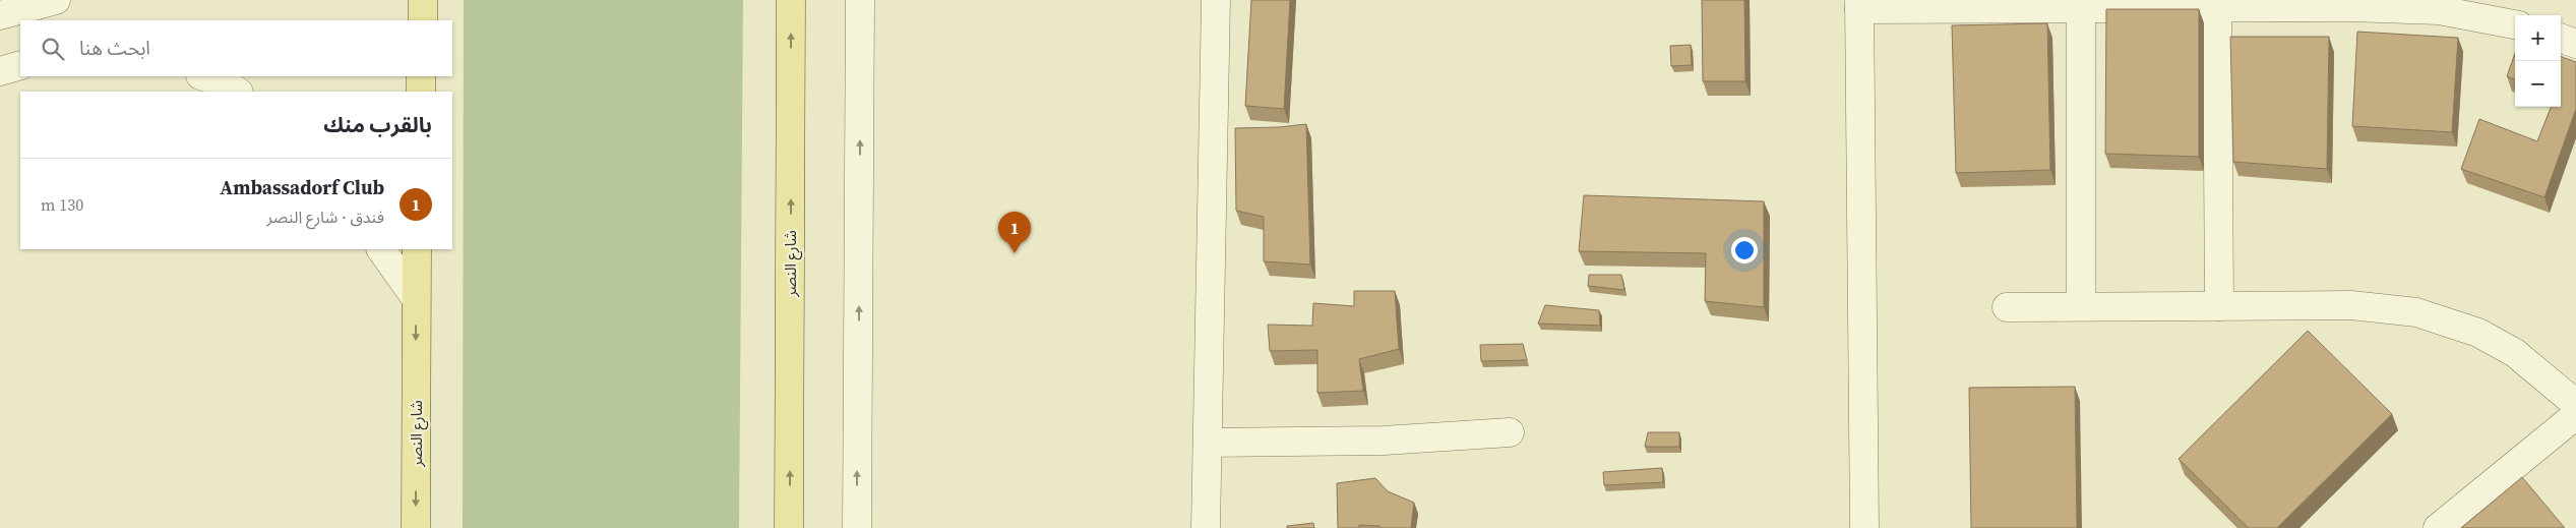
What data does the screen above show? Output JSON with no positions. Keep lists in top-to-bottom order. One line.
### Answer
{"streets":{"main road":["شارع النصر"]},"page":{"map_buttons":["+","−"],"search":"ابحث هنا","heading":"بالقرب منك","list":[{"mark":"1","name":"Ambassadorf Club","note":"فندق · شارع النصر","value":"130 m"}],"pins":"1"}}
